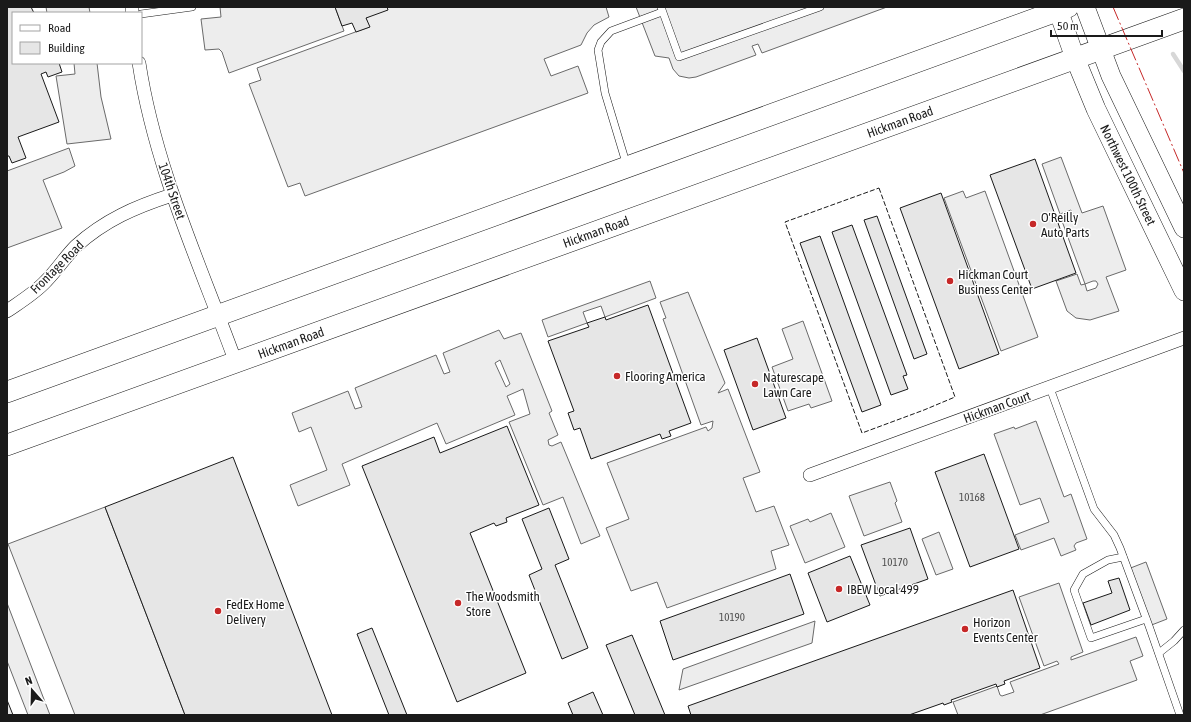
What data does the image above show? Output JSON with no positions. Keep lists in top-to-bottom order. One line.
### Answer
{"streets":{"main road":["Hickman Road","Northwest 100th Street"],"street":["104th Street","Frontage Road","Hickman Court"]},"crossings":[["Hickman Road","Northwest 100th Street"],["Hickman Road","104th Street"],["104th Street","Frontage Road"]],"places":["O'Reilly Auto Parts","Hickman Court Business Center","Flooring America","Naturescape Lawn Care","IBEW Local 499","The Woodsmith Store","FedEx Home Delivery","Horizon Events Center"],"house_numbers":["10168","10170","10190"],"legend":["Road","Building"],"scale_bar":"50 m","north":"top"}
